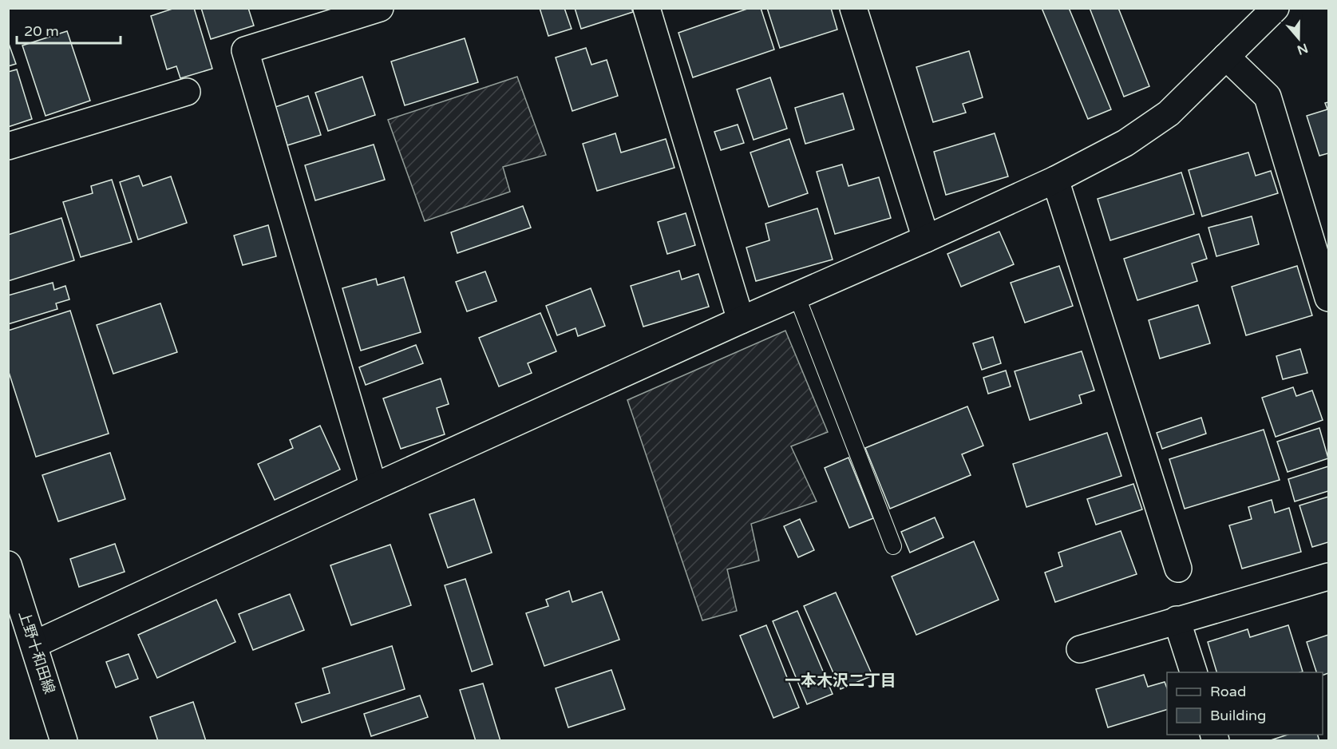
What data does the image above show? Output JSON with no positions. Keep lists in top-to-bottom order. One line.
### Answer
{"streets":{"street":["上野十和田線"]},"districts":["一本木沢二丁目"],"legend":["Road","Building"],"scale_bar":"20 m","north":"bottom"}
